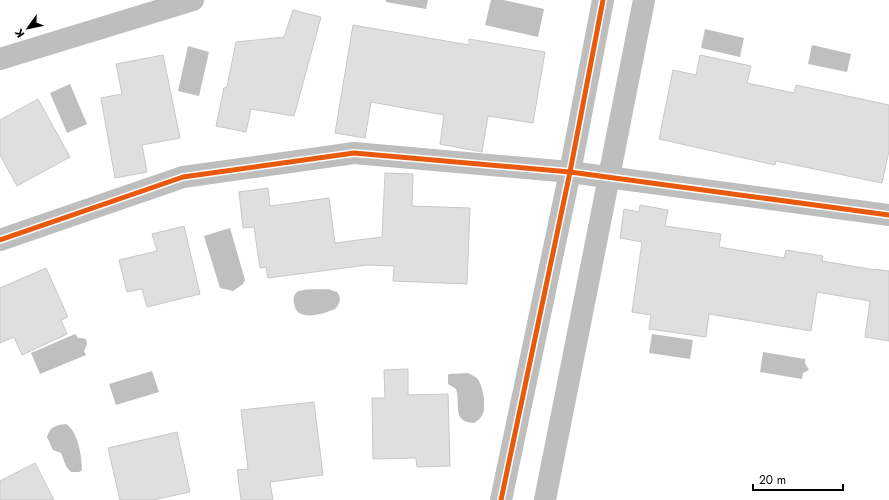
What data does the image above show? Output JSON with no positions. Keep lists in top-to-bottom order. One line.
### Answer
{"scale_bar":"20 m","north":"bottom left"}
